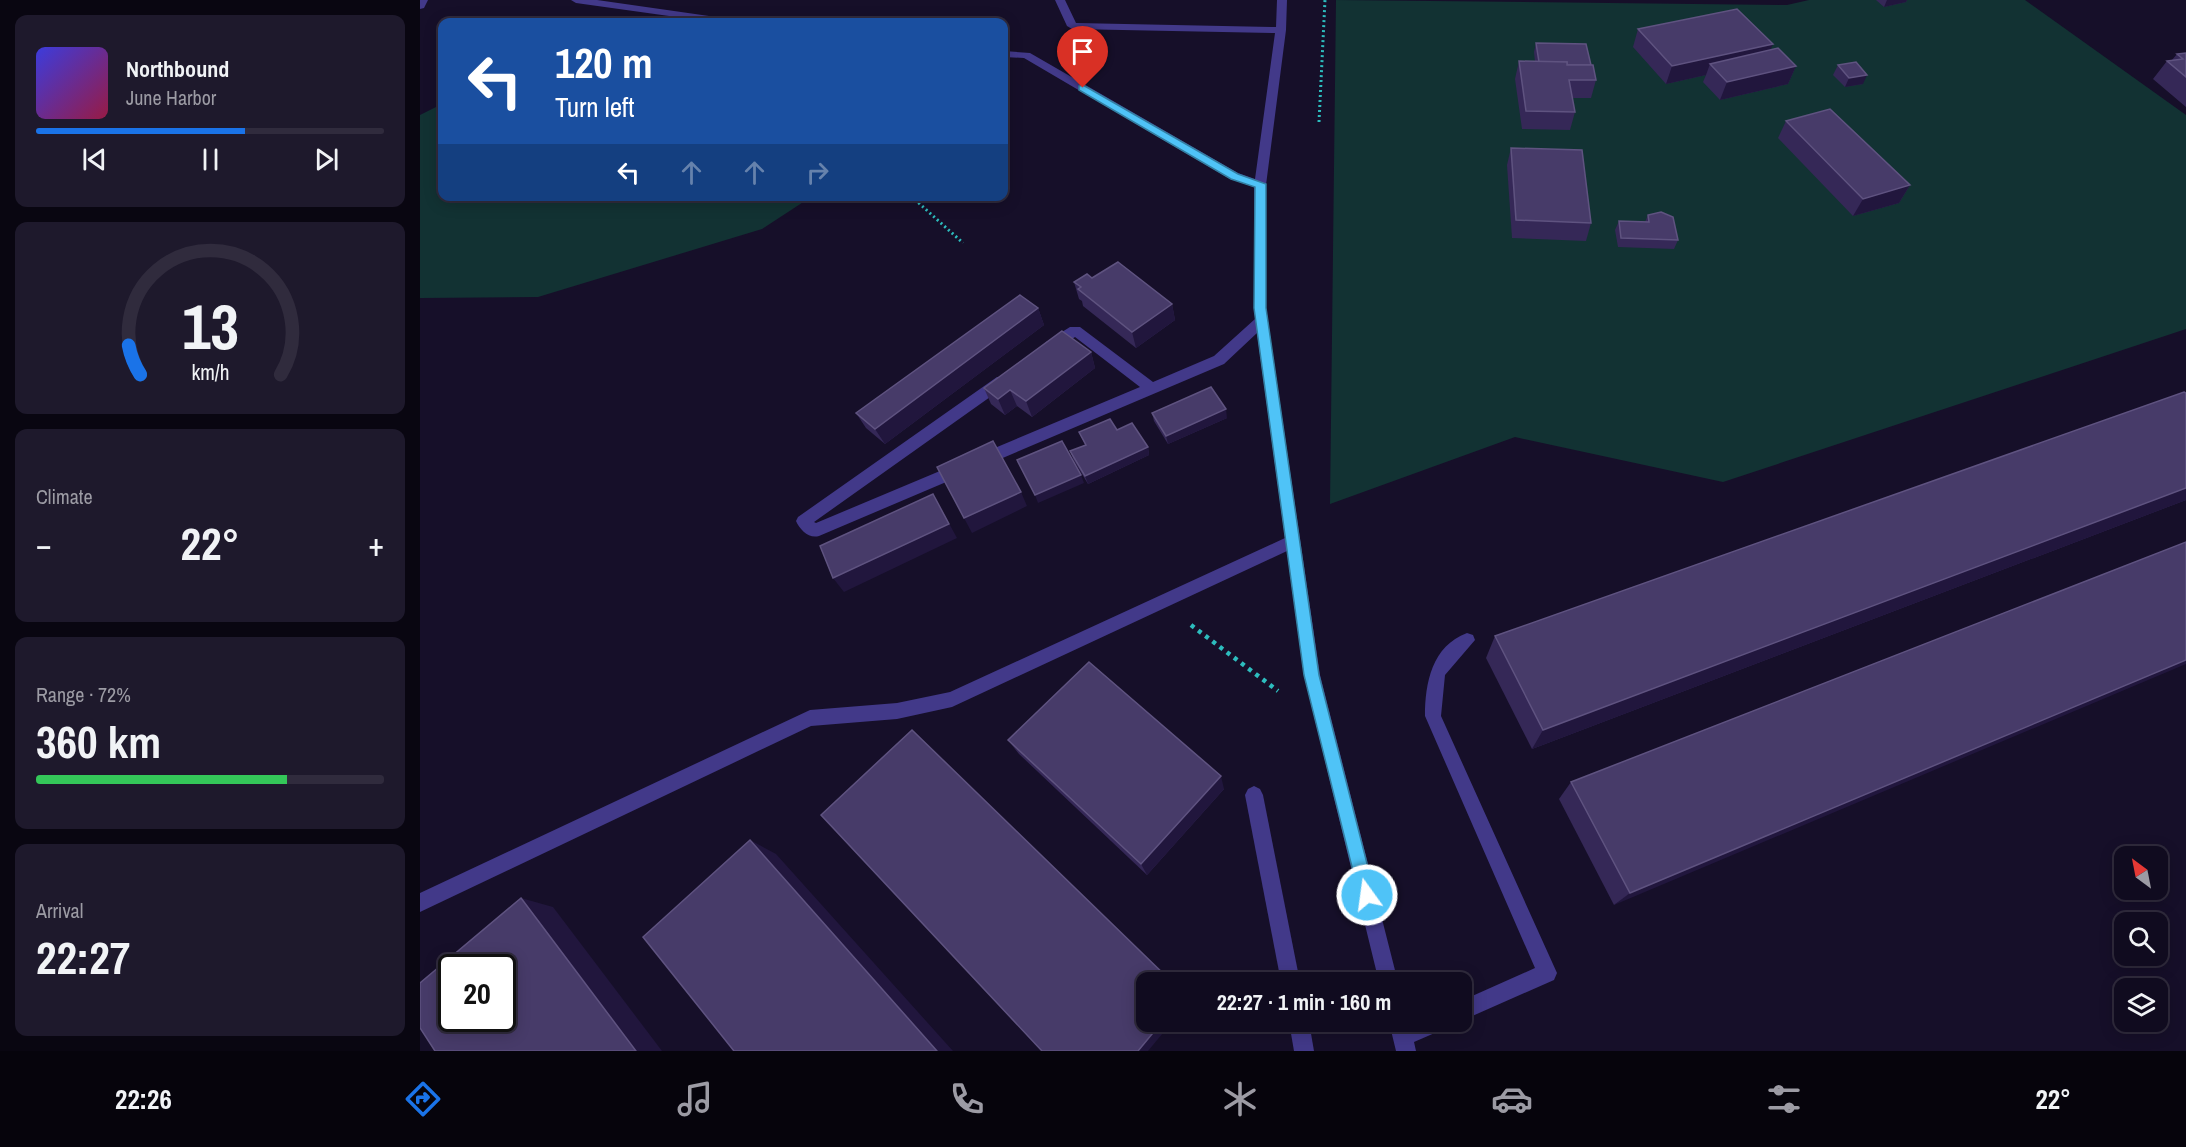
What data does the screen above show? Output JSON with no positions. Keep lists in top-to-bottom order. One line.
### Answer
{"north":"top left","page":{"turn":["120 m","Turn left"],"song":["Northbound","June Harbor"],"tile":["Climate",["Range · 72%","360 km"],["Arrival","22:27"]],"heat":["−","22°","+"],"limit":"20","trip":"22:27 · 1 min · 160 m","tabs":["22:26","22°"],"gauge":["13","km/h"]}}
